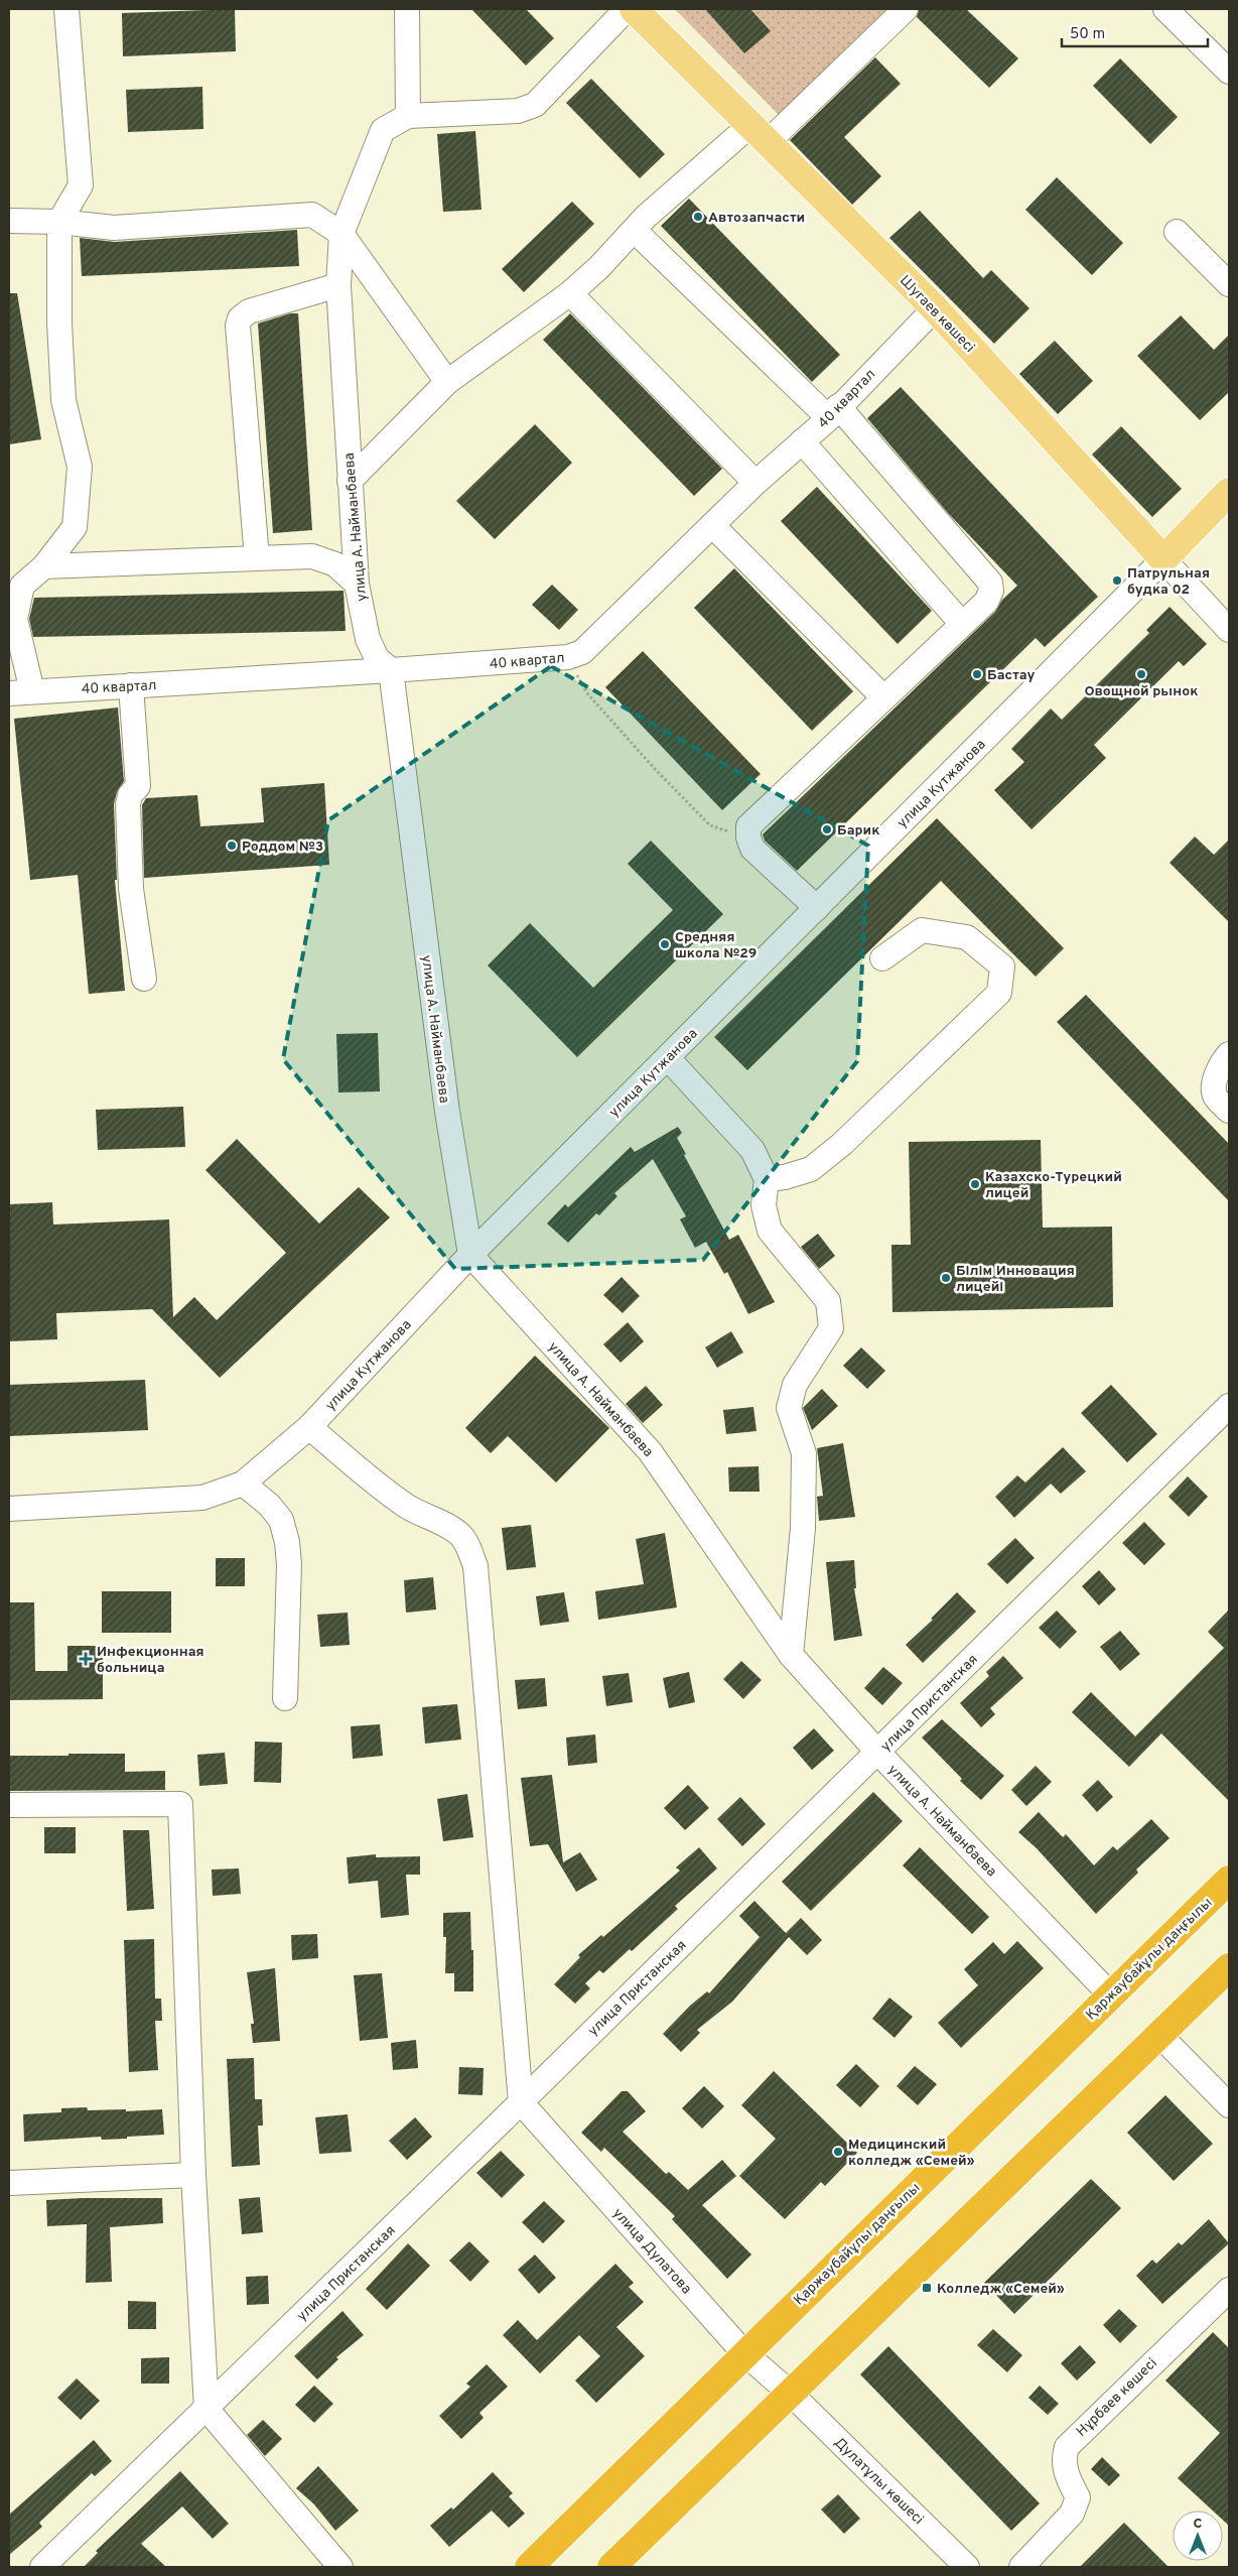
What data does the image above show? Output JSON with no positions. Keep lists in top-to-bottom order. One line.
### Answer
{"streets":{"highway":["Қаржаубайұлы даңғылы"],"main road":["Шугаев көшесі","улица Кутжанова"],"street":["40 квартал","улица А. Найманбаева","улица Пристанская","улица Дулатова","Нұрбаев көшесі","Дулатұлы көшесі"]},"crossings":[["Шугаев көшесі","40 квартал"],["Шугаев көшесі","улица Кутжанова"],["40 квартал","улица А. Найманбаева"],["улица А. Найманбаева","улица Кутжанова"],["улица А. Найманбаева","улица Пристанская"],["улица А. Найманбаева","Қаржаубайұлы даңғылы"],["улица Пристанская","улица Дулатова"],["Қаржаубайұлы даңғылы","улица Дулатова"],["улица Дулатова","Дулатұлы көшесі"]],"places":{"other":["Автозапчасти","Патрульная будка 02","Бастау","Овощной рынок","Барик","Роддом №3","Средняя школа №29","Казахско-Турецкий лицей","Білім Инновация лицейі","Медицинский колледж «Семей»"],"health":["Инфекционная больница"],"transit":["Колледж «Семей»"]},"scale_bar":"50 m","north":"top"}
